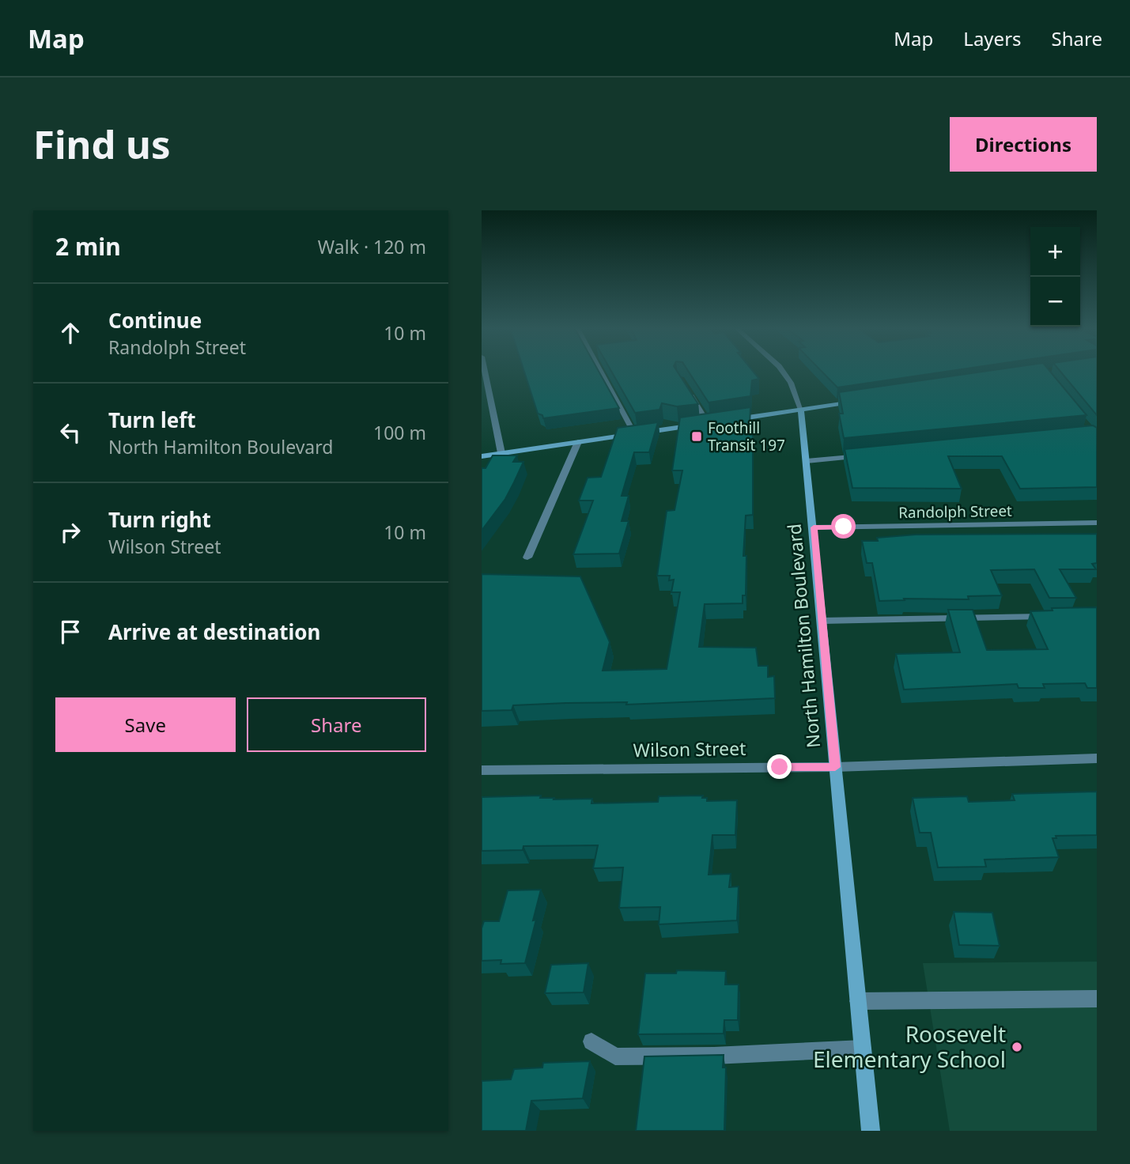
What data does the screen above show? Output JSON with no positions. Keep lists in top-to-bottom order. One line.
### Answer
{"streets":{"street":["Randolph Street","North Hamilton Boulevard","Wilson Street"]},"crossings":[["Randolph Street","North Hamilton Boulevard"],["North Hamilton Boulevard","Wilson Street"]],"places":{"transit":["Foothill Transit 197"],"other":["Roosevelt Elementary School"]},"page":{"header":"Map","nav":["Map","Layers","Share"],"buttons":["Directions",["Save","Share"]],"title":"Find us","heading":["2 min","Walk · 120 m"],"map_buttons":["+","−"],"list":[["Continue","Randolph Street","10 m"],["Turn left","North Hamilton Boulevard","100 m"],["Turn right","Wilson Street","10 m"],"Arrive at destination"]}}
